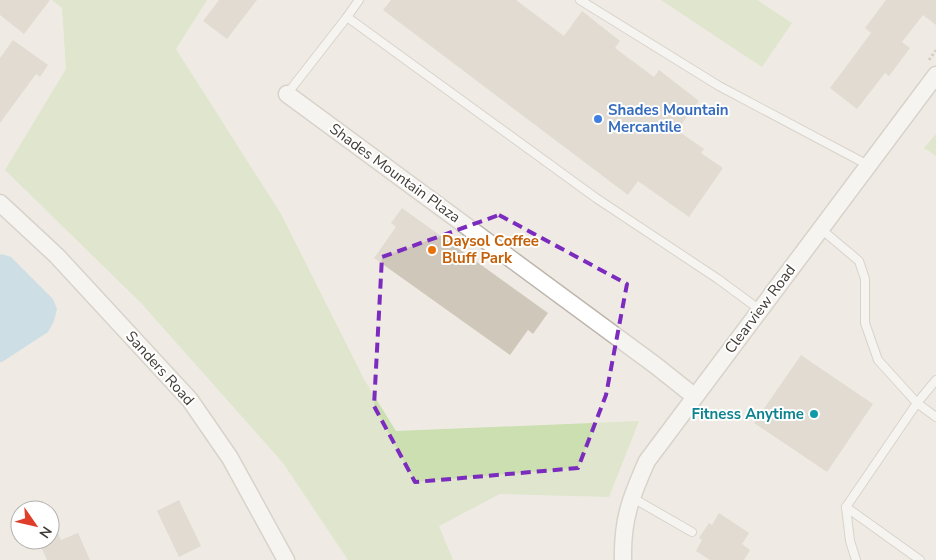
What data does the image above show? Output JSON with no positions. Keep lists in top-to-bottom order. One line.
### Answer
{"streets":{"street":["Shades Mountain Plaza","Clearview Road","Sanders Road"]},"crossings":[["Shades Mountain Plaza","Clearview Road"]],"places":["Shades Mountain Mercantile","Daysol Coffee Bluff Park","Fitness Anytime"],"north":"bottom right"}
